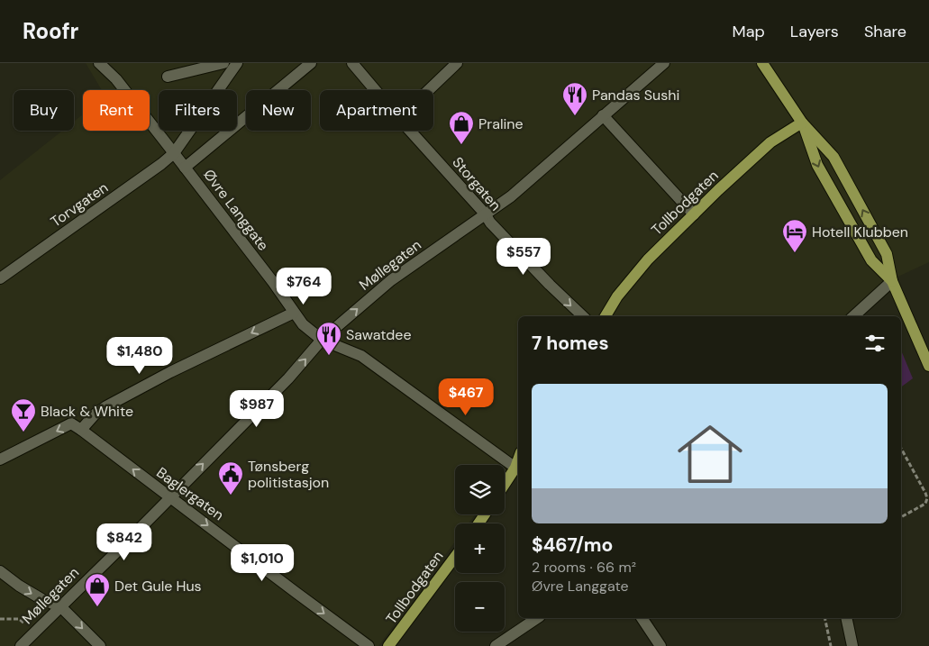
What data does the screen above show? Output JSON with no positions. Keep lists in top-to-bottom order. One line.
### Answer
{"streets":{"main road":["Tollbodgaten"],"street":["Storgaten","Torvgaten","Øvre Langgate","Møllegaten","Baglergaten"]},"crossings":[["Storgaten","Møllegaten"],["Torvgaten","Øvre Langgate"],["Øvre Langgate","Møllegaten"],["Møllegaten","Baglergaten"]],"one_way":["Storgaten"],"places":{"restaurant":["Pandas Sushi","Sawatdee"],"shop":["Praline","Det Gule Hus"],"hotel":["Hotell Klubben"],"bar":["Black & White"],"public building":["Tønsberg politistasjon"]},"page":{"header":"Roofr","nav":["Map","Layers","Share"],"chip":["Buy","Rent","Filters","New","Apartment"],"price":["$557","$764","$1,480","$467","$987","$842","$1,010"],"heading":"7 homes","list":[{"name":"$467/mo","note":"2 rooms · 66 m² · Øvre Langgate"}],"map_buttons":["+","−"]}}
